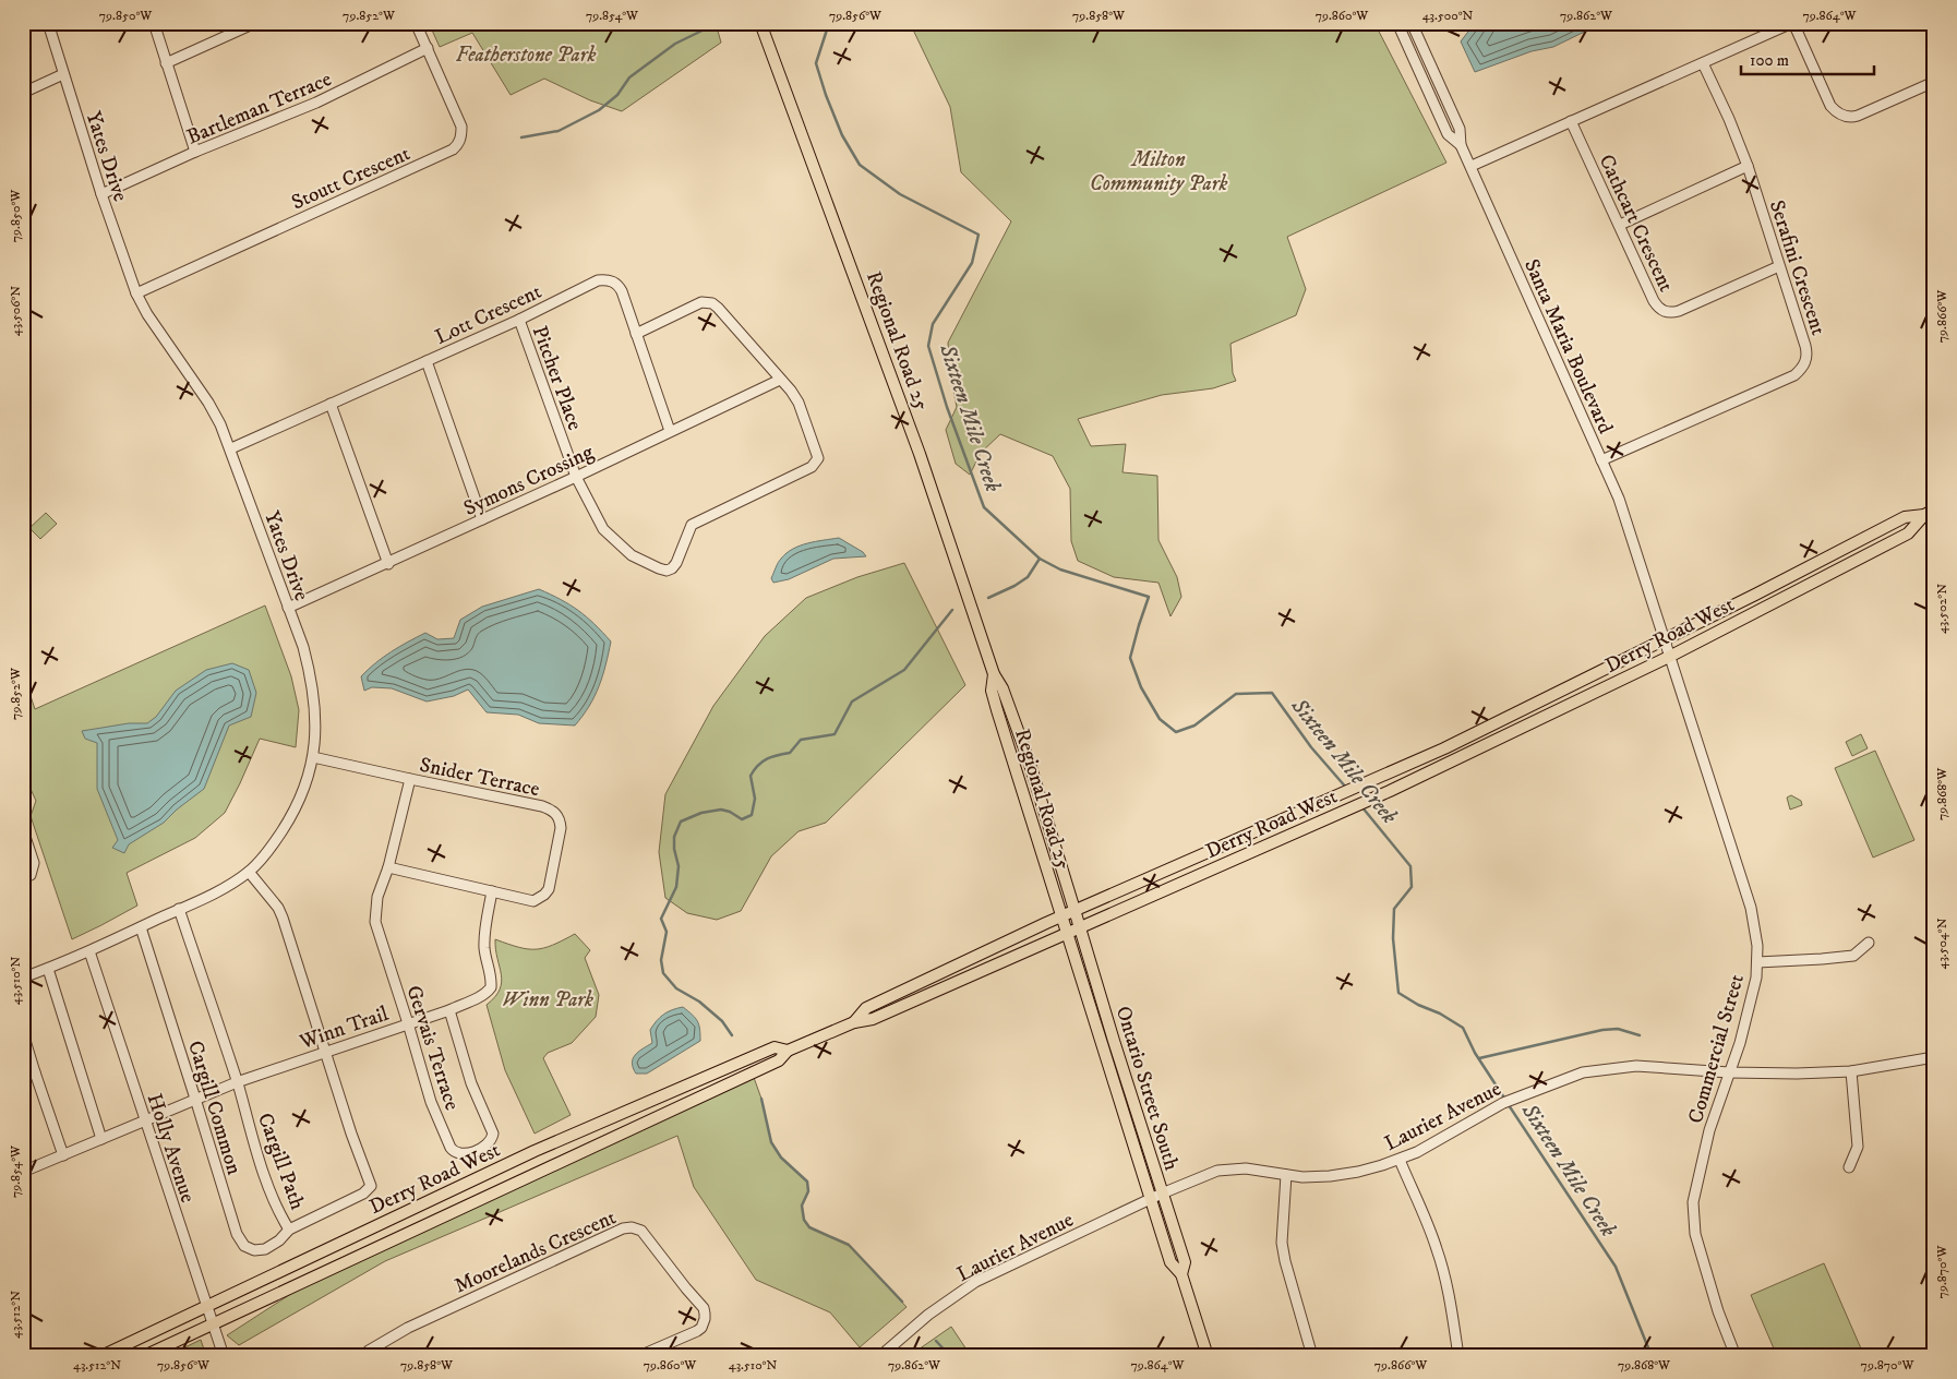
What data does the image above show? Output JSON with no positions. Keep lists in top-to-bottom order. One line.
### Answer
{"streets":{"main road":["Regional Road 25","Derry Road West","Ontario Street South"],"street":["Bartleman Terrace","Yates Drive","Stoutt Crescent","Cathcart Crescent","Serafini Crescent","Lott Crescent","Santa Maria Boulevard","Pitcher Place","Symons Crossing","Snider Terrace","Winn Trail","Gervais Terrace","Commercial Street","Cargill Common","Laurier Avenue","Holly Avenue","Cargill Path","Moorelands Crescent"]},"crossings":[["Bartleman Terrace","Yates Drive"],["Bartleman Terrace","Stoutt Crescent"],["Yates Drive","Stoutt Crescent"],["Yates Drive","Lott Crescent"],["Yates Drive","Symons Crossing"],["Yates Drive","Snider Terrace"],["Yates Drive","Cargill Common"],["Yates Drive","Holly Avenue"],["Yates Drive","Cargill Path"],["Cathcart Crescent","Serafini Crescent"],["Serafini Crescent","Santa Maria Boulevard"],["Lott Crescent","Pitcher Place"],["Lott Crescent","Symons Crossing"],["Regional Road 25","Derry Road West"],["Regional Road 25","Ontario Street South"],["Santa Maria Boulevard","Derry Road West"],["Santa Maria Boulevard","Commercial Street"],["Pitcher Place","Symons Crossing"],["Derry Road West","Commercial Street"],["Derry Road West","Ontario Street South"],["Derry Road West","Holly Avenue"],["Snider Terrace","Winn Trail"],["Snider Terrace","Gervais Terrace"],["Winn Trail","Gervais Terrace"],["Winn Trail","Cargill Common"],["Winn Trail","Holly Avenue"],["Winn Trail","Cargill Path"],["Commercial Street","Laurier Avenue"],["Ontario Street South","Laurier Avenue"],["Cargill Common","Cargill Path"]],"water":["Sixteen Mile Creek"],"parks":["Featherstone Park","Milton Community Park","Winn Park"],"scale_bar":"100 m","coordinates":["79.850°W","79.852°W","79.854°W","79.856°W","79.858°W","79.860°W","43.500°N","79.862°W","79.864°W","43.506°N","79.866°W","43.502°N","79.868°W","43.504°N","43.510°N","79.870°W","43.512°N"]}
